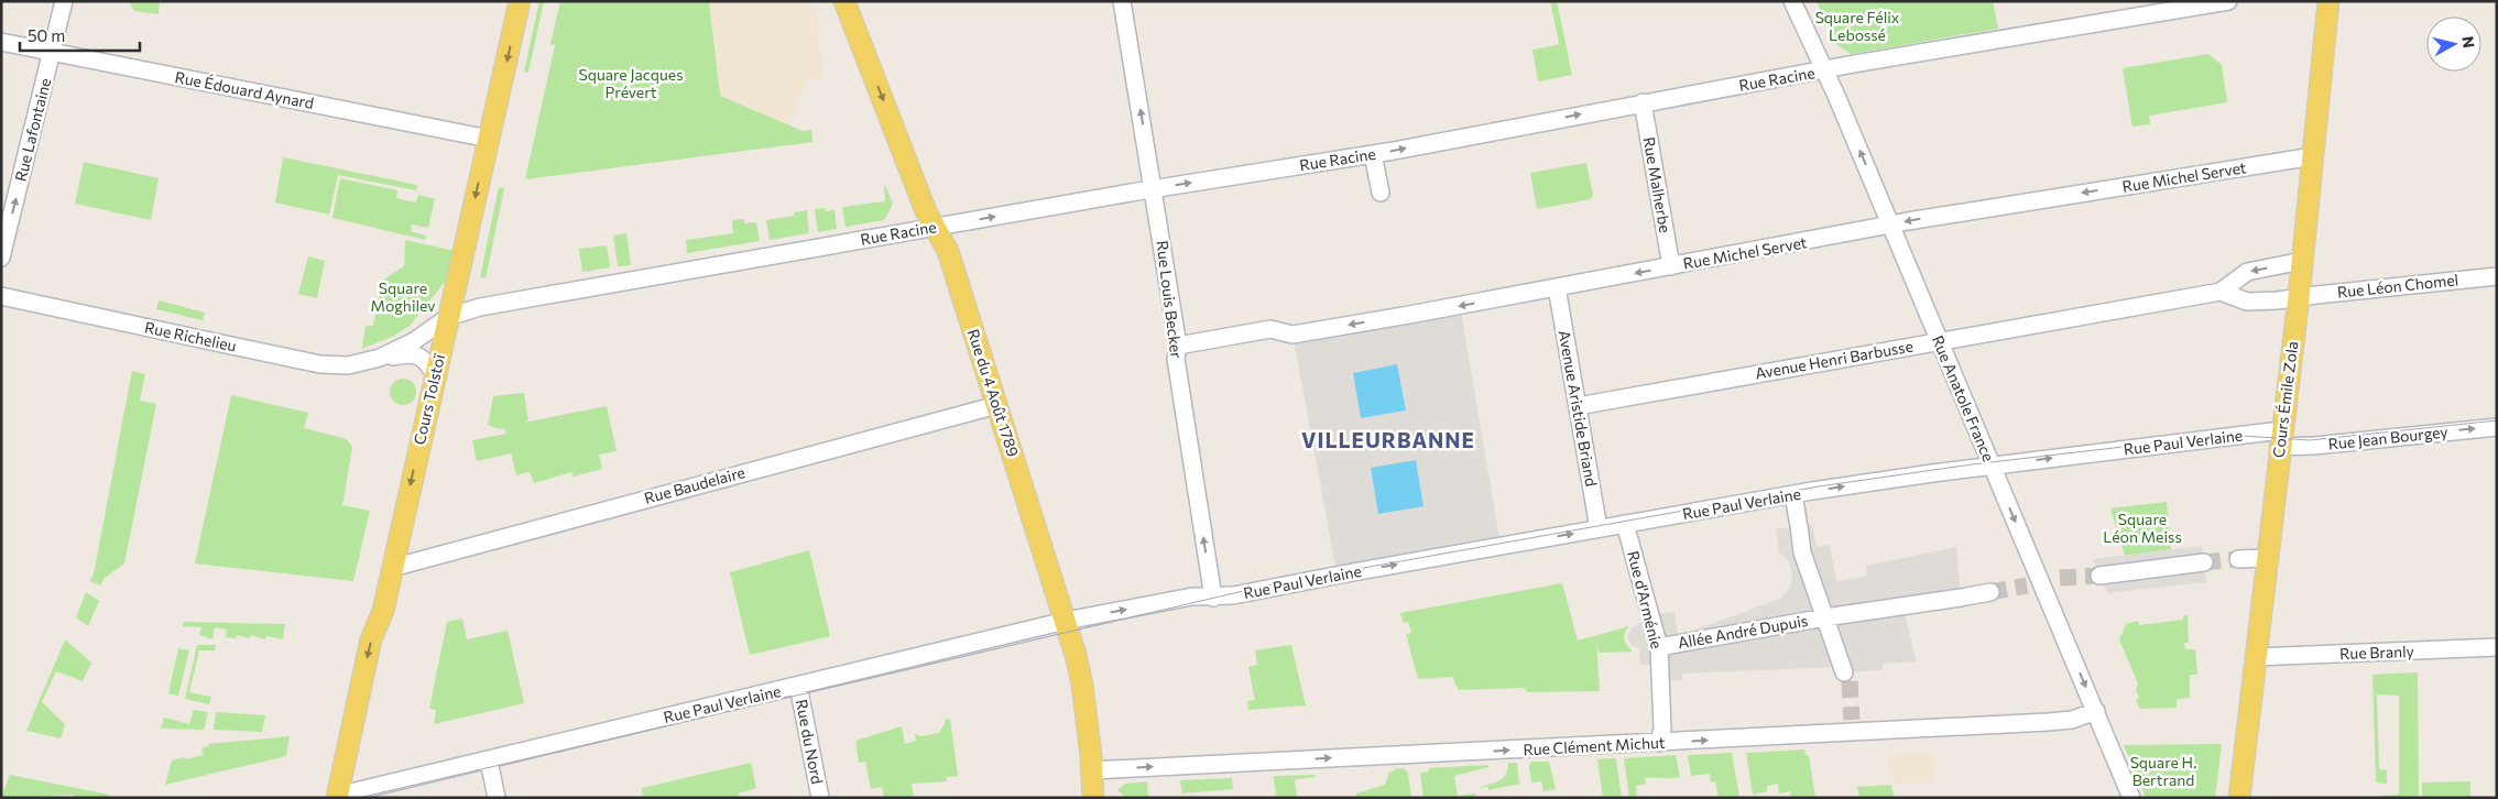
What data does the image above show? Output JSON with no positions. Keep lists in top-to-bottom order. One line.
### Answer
{"streets":{"main road":["Rue du 4 Août 1789","Cours Tolstoï","Cours Émile Zola"],"street":["Rue Racine","Rue Édouard Aynard","Rue Lafontaine","Rue Michel Servet","Rue Malherbe","Rue Léon Chomel","Rue Louis Becker","Rue Richelieu","Avenue Henri Barbusse","Rue Anatole France","Avenue Aristide Briand","Rue Jean Bourgey","Rue Paul Verlaine","Rue Baudelaire","Rue d'Arménie","Allée André Dupuis","Rue Branly","Rue du Nord","Rue Clément Michut"]},"crossings":[["Rue Racine","Rue Malherbe"],["Rue Racine","Rue Louis Becker"],["Rue Racine","Rue Richelieu"],["Rue Racine","Rue du 4 Août 1789"],["Rue Racine","Rue Anatole France"],["Rue Racine","Cours Tolstoï"],["Rue Édouard Aynard","Rue Lafontaine"],["Rue Édouard Aynard","Cours Tolstoï"],["Rue Michel Servet","Rue Malherbe"],["Rue Michel Servet","Rue Louis Becker"],["Rue Michel Servet","Rue Anatole France"],["Rue Michel Servet","Cours Émile Zola"],["Rue Michel Servet","Avenue Aristide Briand"],["Rue Léon Chomel","Cours Émile Zola"],["Rue Louis Becker","Rue Paul Verlaine"],["Rue Richelieu","Cours Tolstoï"],["Avenue Henri Barbusse","Rue Anatole France"],["Avenue Henri Barbusse","Cours Émile Zola"],["Avenue Henri Barbusse","Avenue Aristide Briand"],["Rue du 4 Août 1789","Rue Paul Verlaine"],["Rue du 4 Août 1789","Rue Baudelaire"],["Rue du 4 Août 1789","Rue Clément Michut"],["Rue Anatole France","Rue Paul Verlaine"],["Rue Anatole France","Rue Clément Michut"],["Cours Tolstoï","Rue Paul Verlaine"],["Cours Tolstoï","Rue Baudelaire"],["Cours Émile Zola","Rue Jean Bourgey"],["Cours Émile Zola","Rue Paul Verlaine"],["Cours Émile Zola","Rue Branly"],["Avenue Aristide Briand","Rue Paul Verlaine"],["Rue Jean Bourgey","Rue Paul Verlaine"],["Rue Paul Verlaine","Rue d'Arménie"],["Rue Paul Verlaine","Allée André Dupuis"],["Rue Paul Verlaine","Rue du Nord"],["Rue d'Arménie","Allée André Dupuis"],["Rue d'Arménie","Rue Clément Michut"]],"one_way":["Rue Racine","Rue Lafontaine","Rue Michel Servet","Rue Louis Becker","Cours Tolstoï","Rue Jean Bourgey","Rue Paul Verlaine","Rue Clément Michut"],"districts":["VILLEURBANNE"],"parks":["Square Félix Lebossé","Square Jacques Prévert","Square Moghilev","Square Léon Meiss","Square H. Bertrand"],"scale_bar":"50 m","north":"right"}
